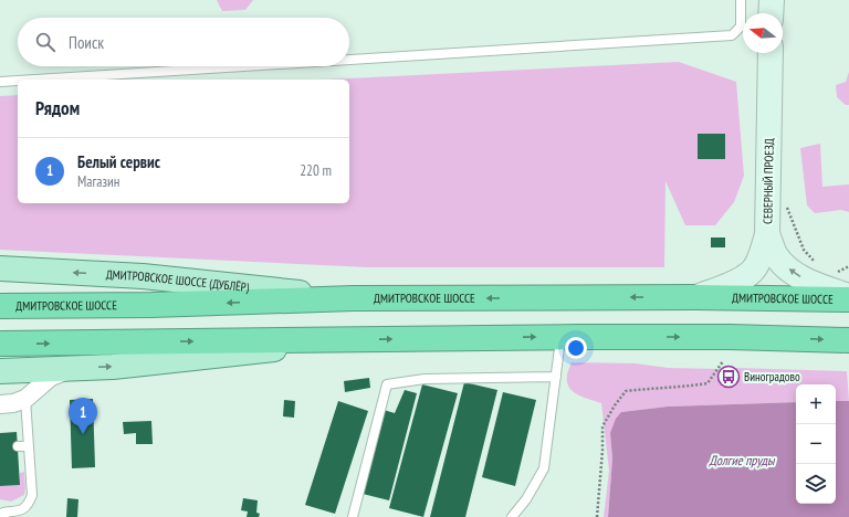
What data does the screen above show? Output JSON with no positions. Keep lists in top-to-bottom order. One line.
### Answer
{"streets":{"highway":["ДМИТРОВСКОЕ ШОССЕ"],"main road":["ДМИТРОВСКОЕ ШОССЕ (ДУБЛЁР)"],"street":["СЕВЕРНЫЙ ПРОЕЗД"]},"crossings":[["СЕВЕРНЫЙ ПРОЕЗД","ДМИТРОВСКОЕ ШОССЕ"],["ДМИТРОВСКОЕ ШОССЕ (ДУБЛЁР)","ДМИТРОВСКОЕ ШОССЕ"]],"one_way":["СЕВЕРНЫЙ ПРОЕЗД"],"water":["Долгие пруды"],"places":{"bus stop":["Виноградово"]},"north":"left","page":{"search":"Поиск","heading":"Рядом","list":[{"mark":"1","name":"Белый сервис","note":"Магазин","value":"220 m"}],"map_buttons":["+","−"],"pins":"1"}}
